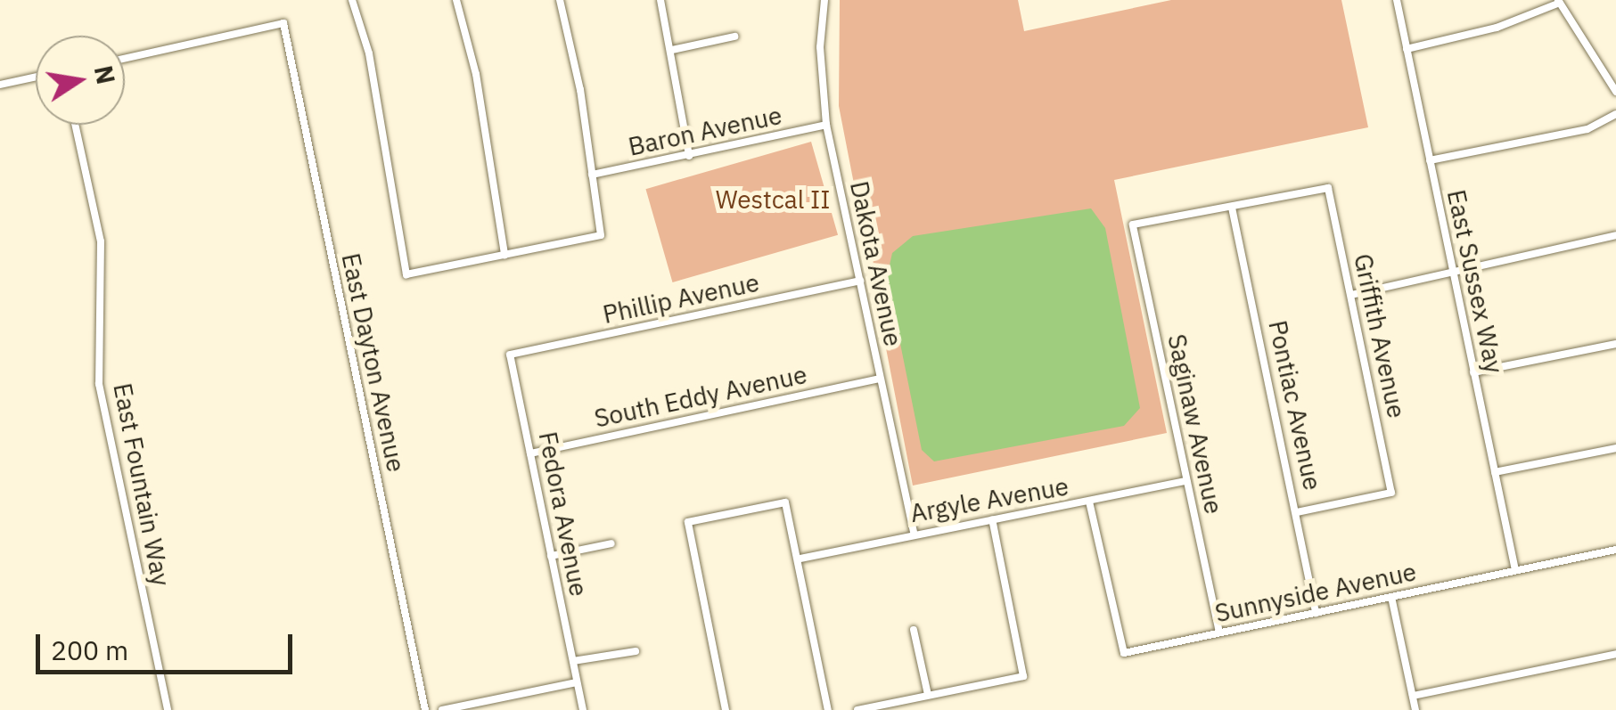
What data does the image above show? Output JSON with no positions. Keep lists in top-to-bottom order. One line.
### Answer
{"streets":{"street":["Baron Avenue","Dakota Avenue","East Sussex Way","Phillip Avenue","Griffith Avenue","East Dayton Avenue","South Eddy Avenue","Pontiac Avenue","Saginaw Avenue","East Fountain Way","Argyle Avenue","Fedora Avenue","Sunnyside Avenue"]},"crossings":[["Baron Avenue","Dakota Avenue"],["Dakota Avenue","Phillip Avenue"],["Dakota Avenue","South Eddy Avenue"],["Dakota Avenue","Argyle Avenue"],["East Sussex Way","Sunnyside Avenue"],["Phillip Avenue","Fedora Avenue"],["Griffith Avenue","Pontiac Avenue"],["Griffith Avenue","Saginaw Avenue"],["South Eddy Avenue","Fedora Avenue"],["Pontiac Avenue","Saginaw Avenue"],["Pontiac Avenue","Sunnyside Avenue"],["Saginaw Avenue","Argyle Avenue"],["Saginaw Avenue","Sunnyside Avenue"],["Argyle Avenue","Sunnyside Avenue"]],"parks":["Westcal II"],"scale_bar":"200 m","north":"right"}
